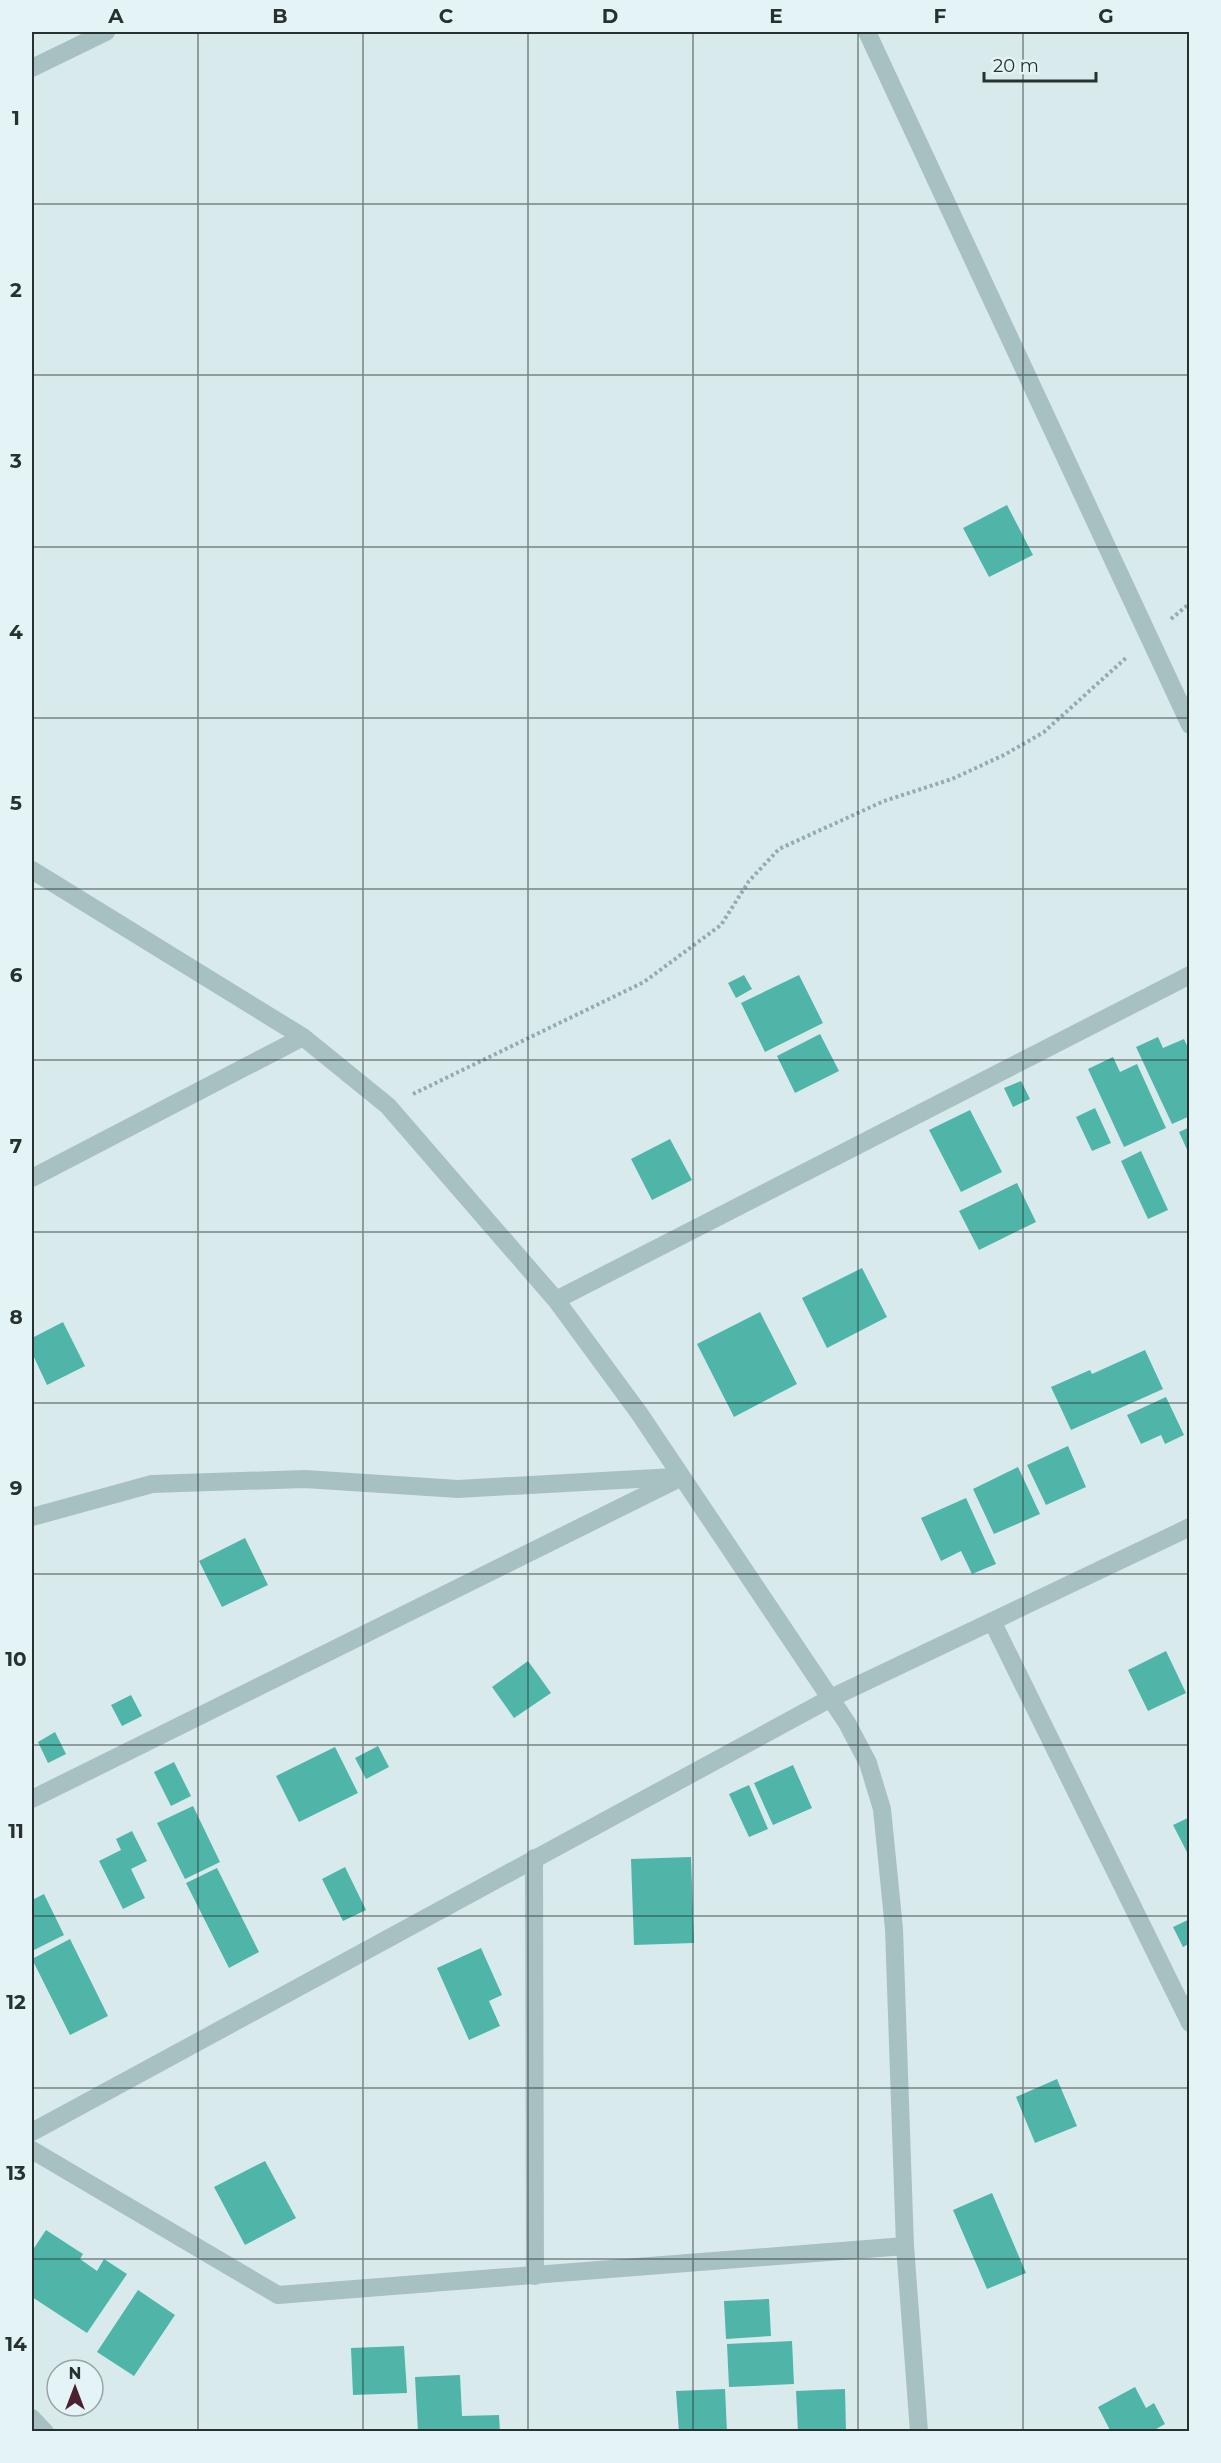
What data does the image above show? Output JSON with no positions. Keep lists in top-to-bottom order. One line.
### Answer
{"scale_bar":"20 m","north":"top","grid":{"columns":["A","B","C","D","E","F","G"],"rows":["1","2","3","4","5","6","7","8","9","10","11","12","13","14"]}}
